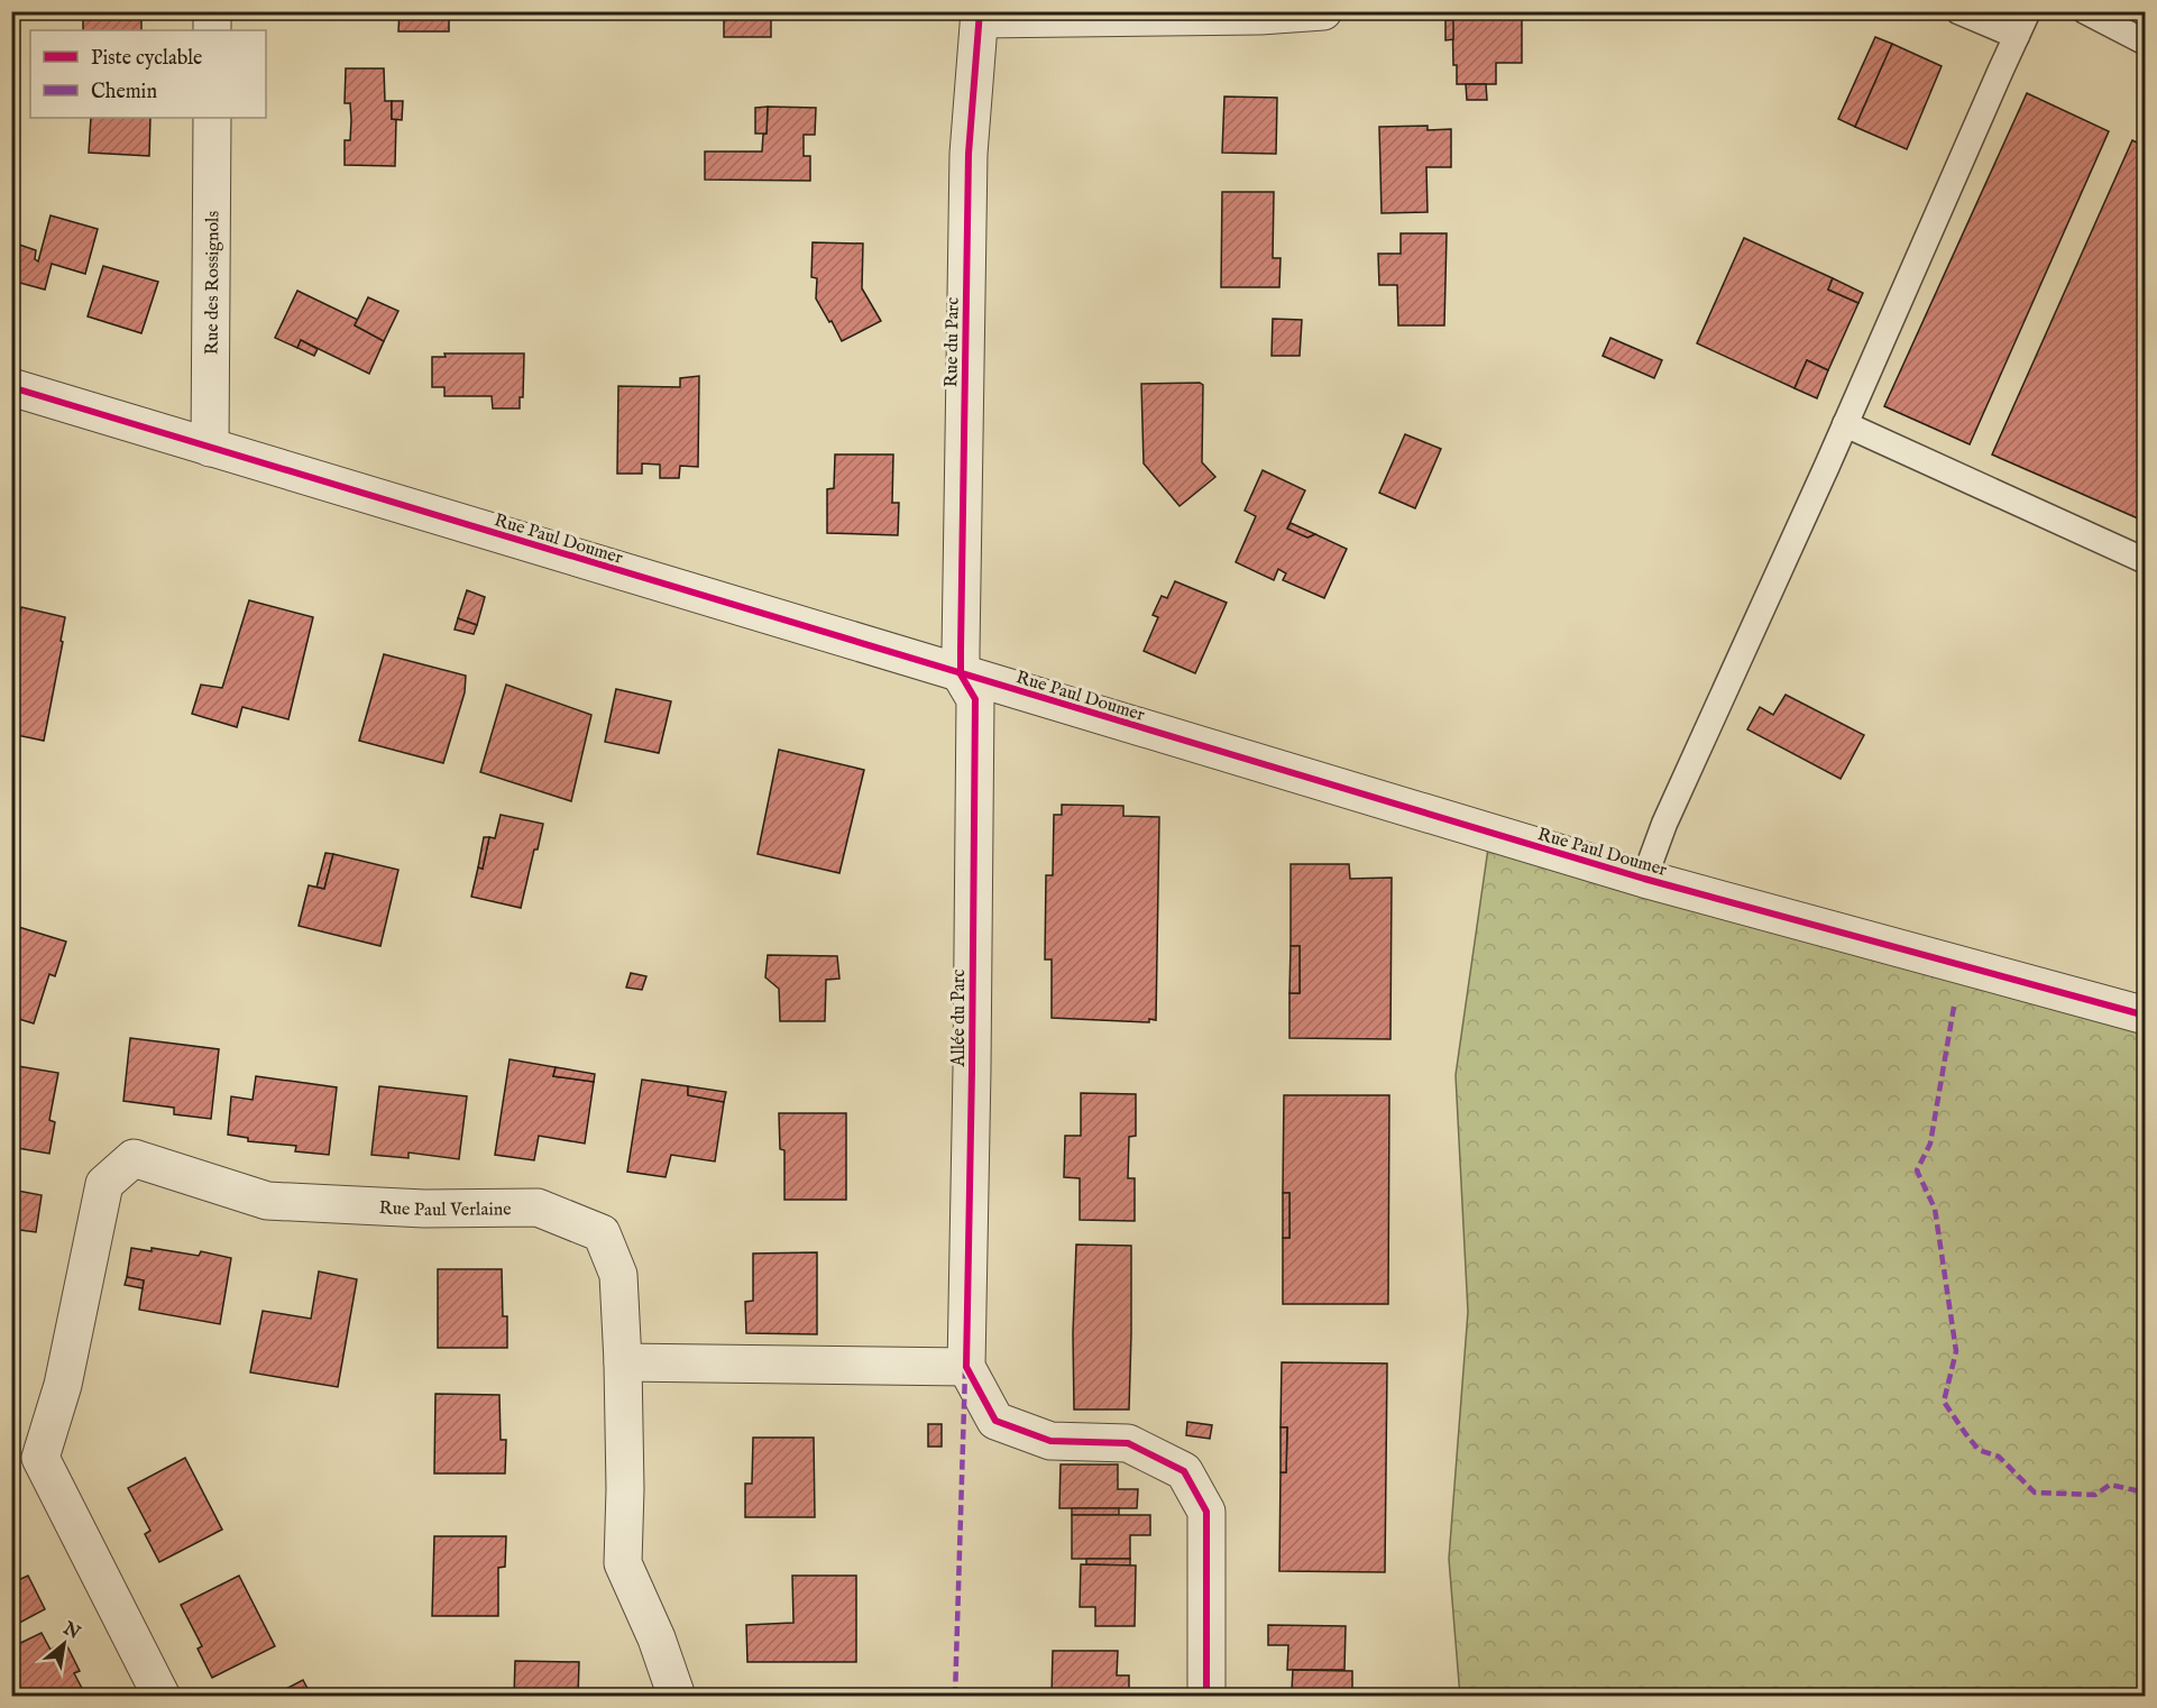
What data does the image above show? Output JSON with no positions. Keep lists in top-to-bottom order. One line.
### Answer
{"streets":{"street":["Rue des Rossignols","Rue du Parc","Rue Paul Doumer","Allée du Parc","Rue Paul Verlaine"]},"crossings":[["Rue des Rossignols","Rue Paul Doumer"],["Rue du Parc","Rue Paul Doumer"],["Rue du Parc","Allée du Parc"],["Rue Paul Doumer","Allée du Parc"]],"legend":["Piste cyclable","Chemin"],"north":"top right"}
